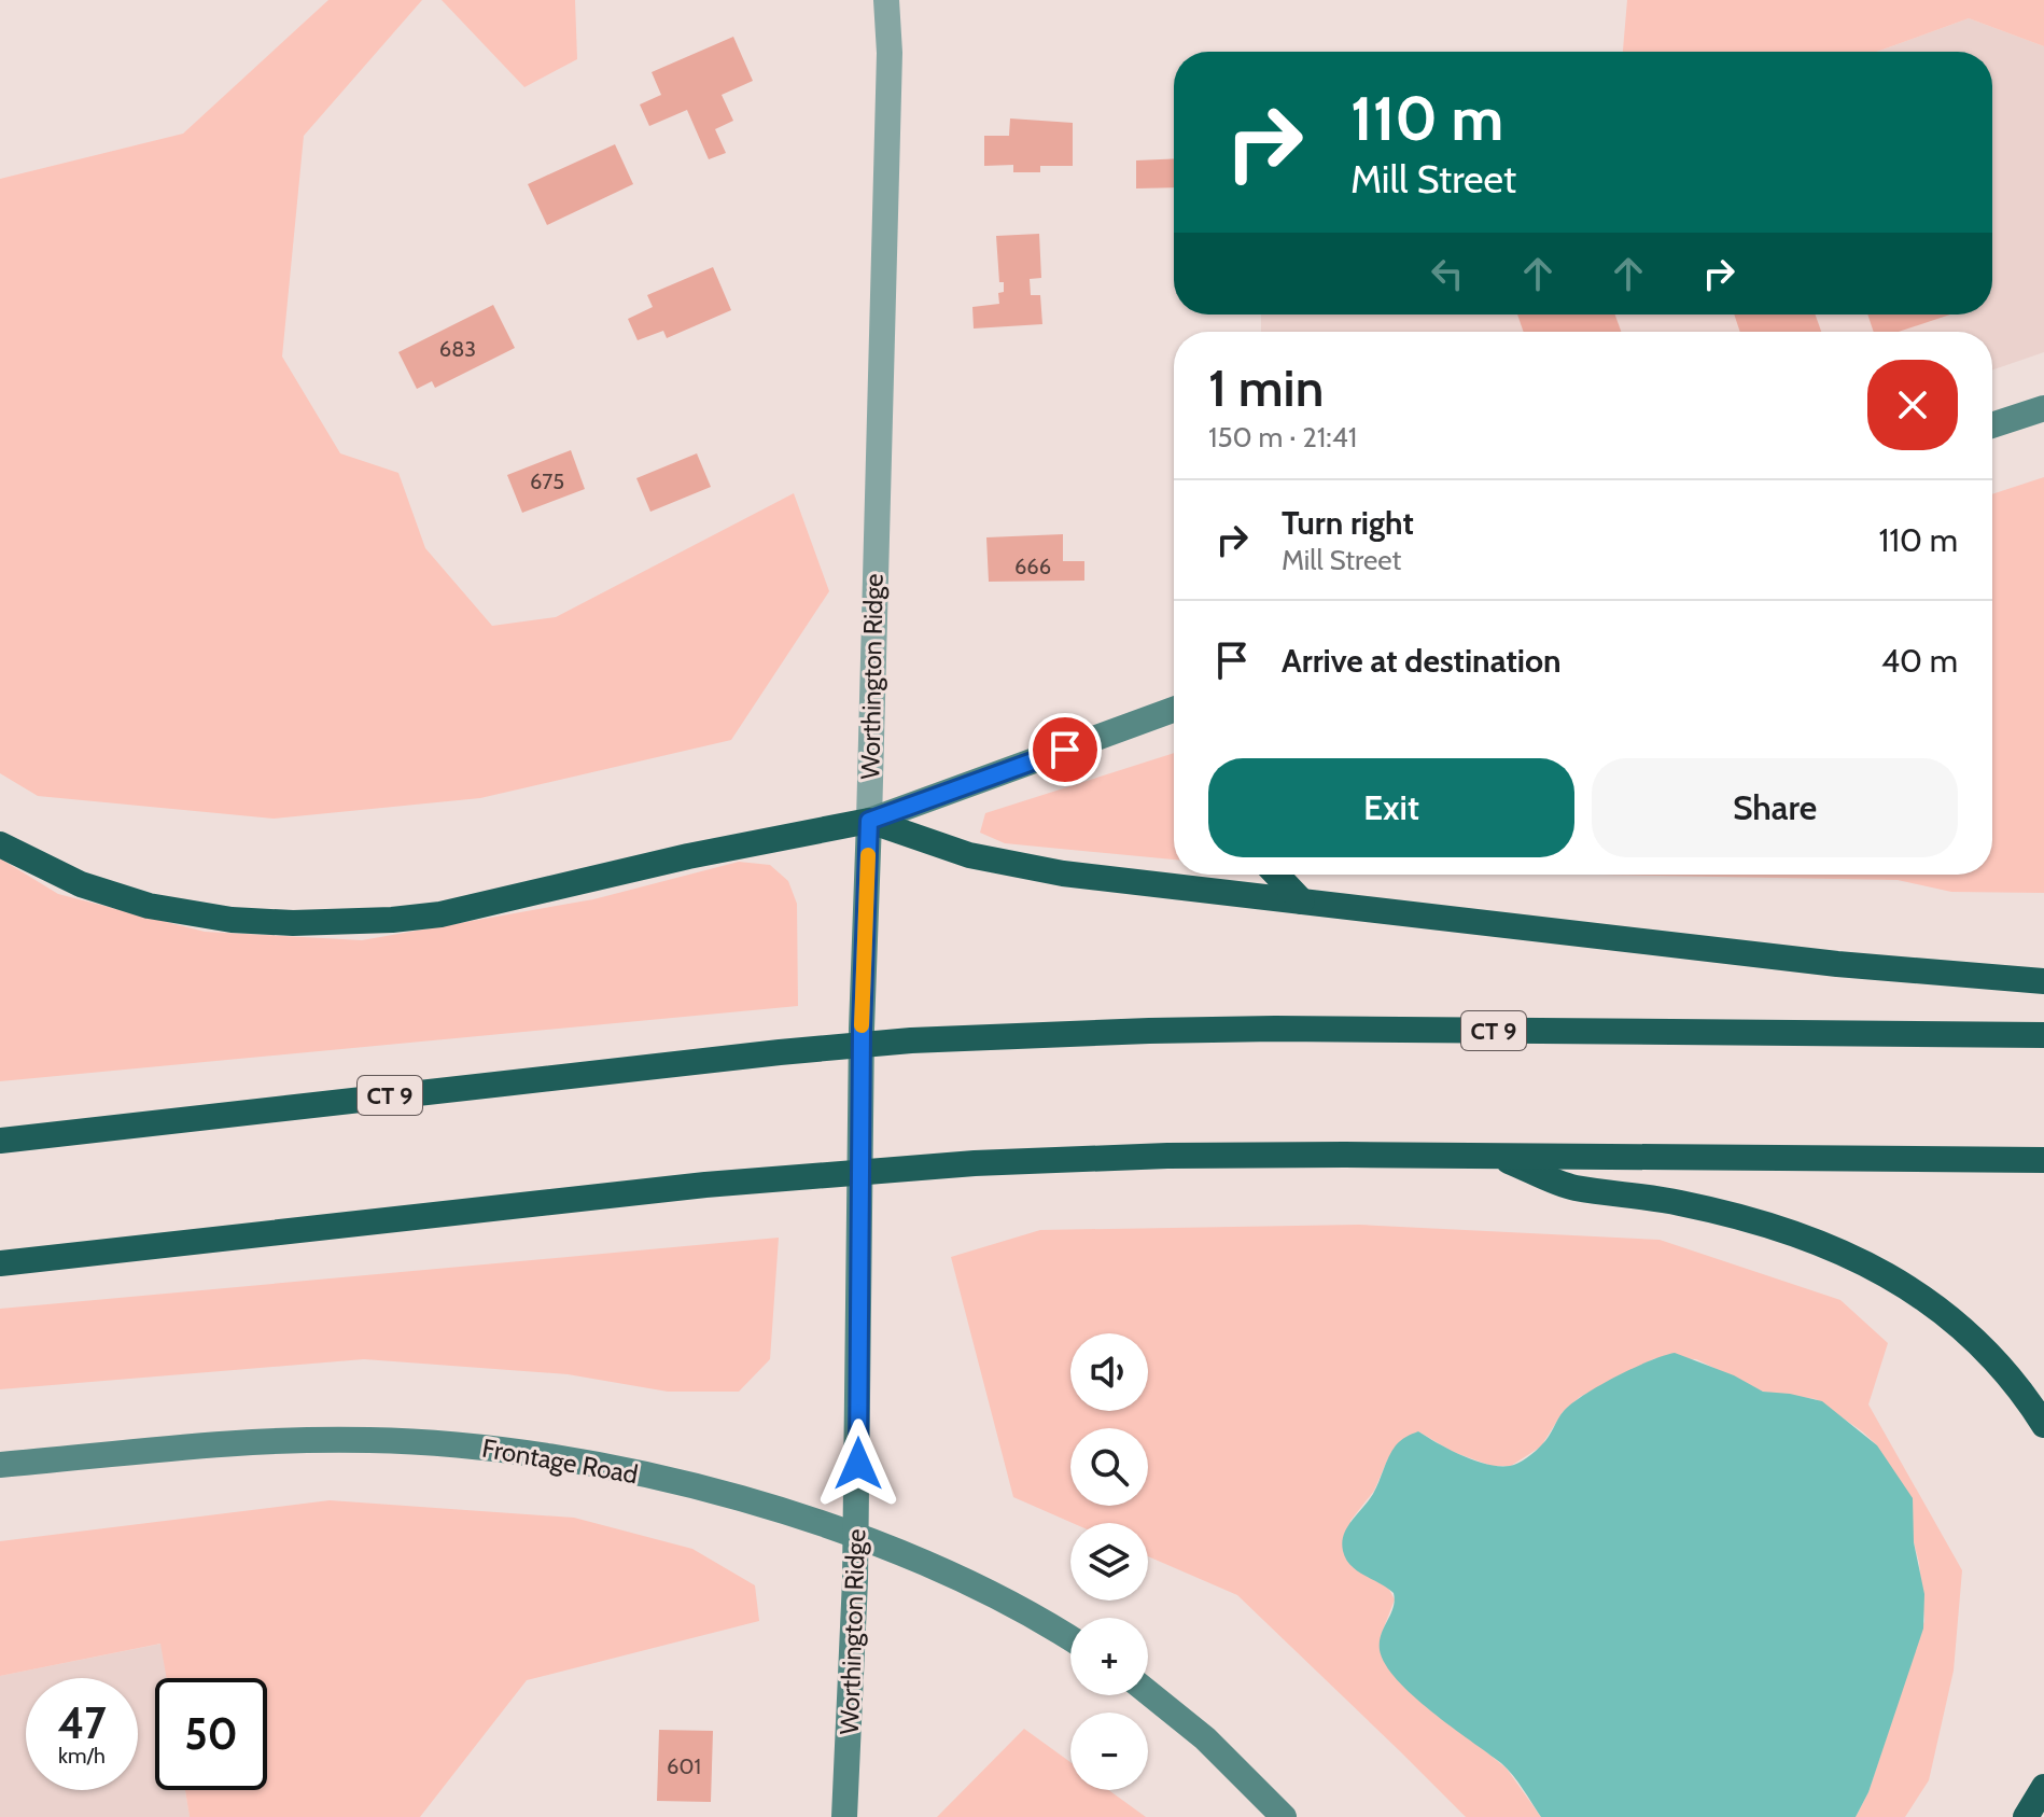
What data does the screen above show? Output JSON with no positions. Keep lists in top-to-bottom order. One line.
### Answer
{"streets":{"highway":["CT 9"],"main road":["Worthington Ridge","Frontage Road"]},"crossings":[["Worthington Ridge","Frontage Road"]],"house_numbers":["683","675","666","601"],"page":{"turn":["110 m","Mill Street"],"heading":["1 min","150 m · 21:41"],"list":[{"name":"Turn right","note":"Mill Street","value":"110 m"},{"name":"Arrive at destination","value":"40 m"}],"buttons":["Exit","Share"],"map_buttons":["+","−"],"speed":"47 km/h","limit":"50"}}
